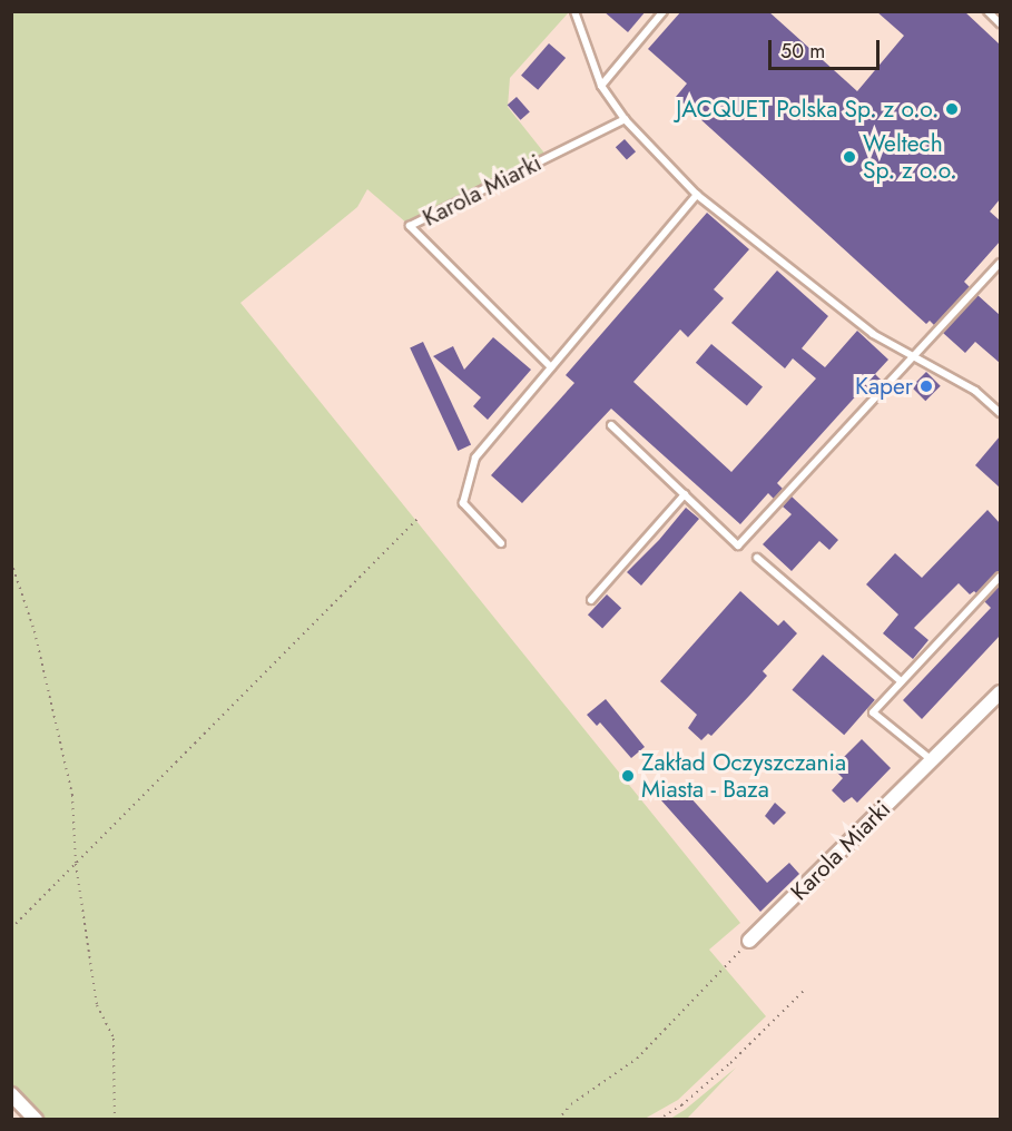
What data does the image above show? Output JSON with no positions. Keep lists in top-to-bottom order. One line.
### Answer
{"streets":{"street":["Karola Miarki"]},"places":["JACQUET Polska Sp. z o.o.","Weltech Sp. z o.o.","Kaper","Zakład Oczyszczania Miasta - Baza"],"scale_bar":"50 m"}
